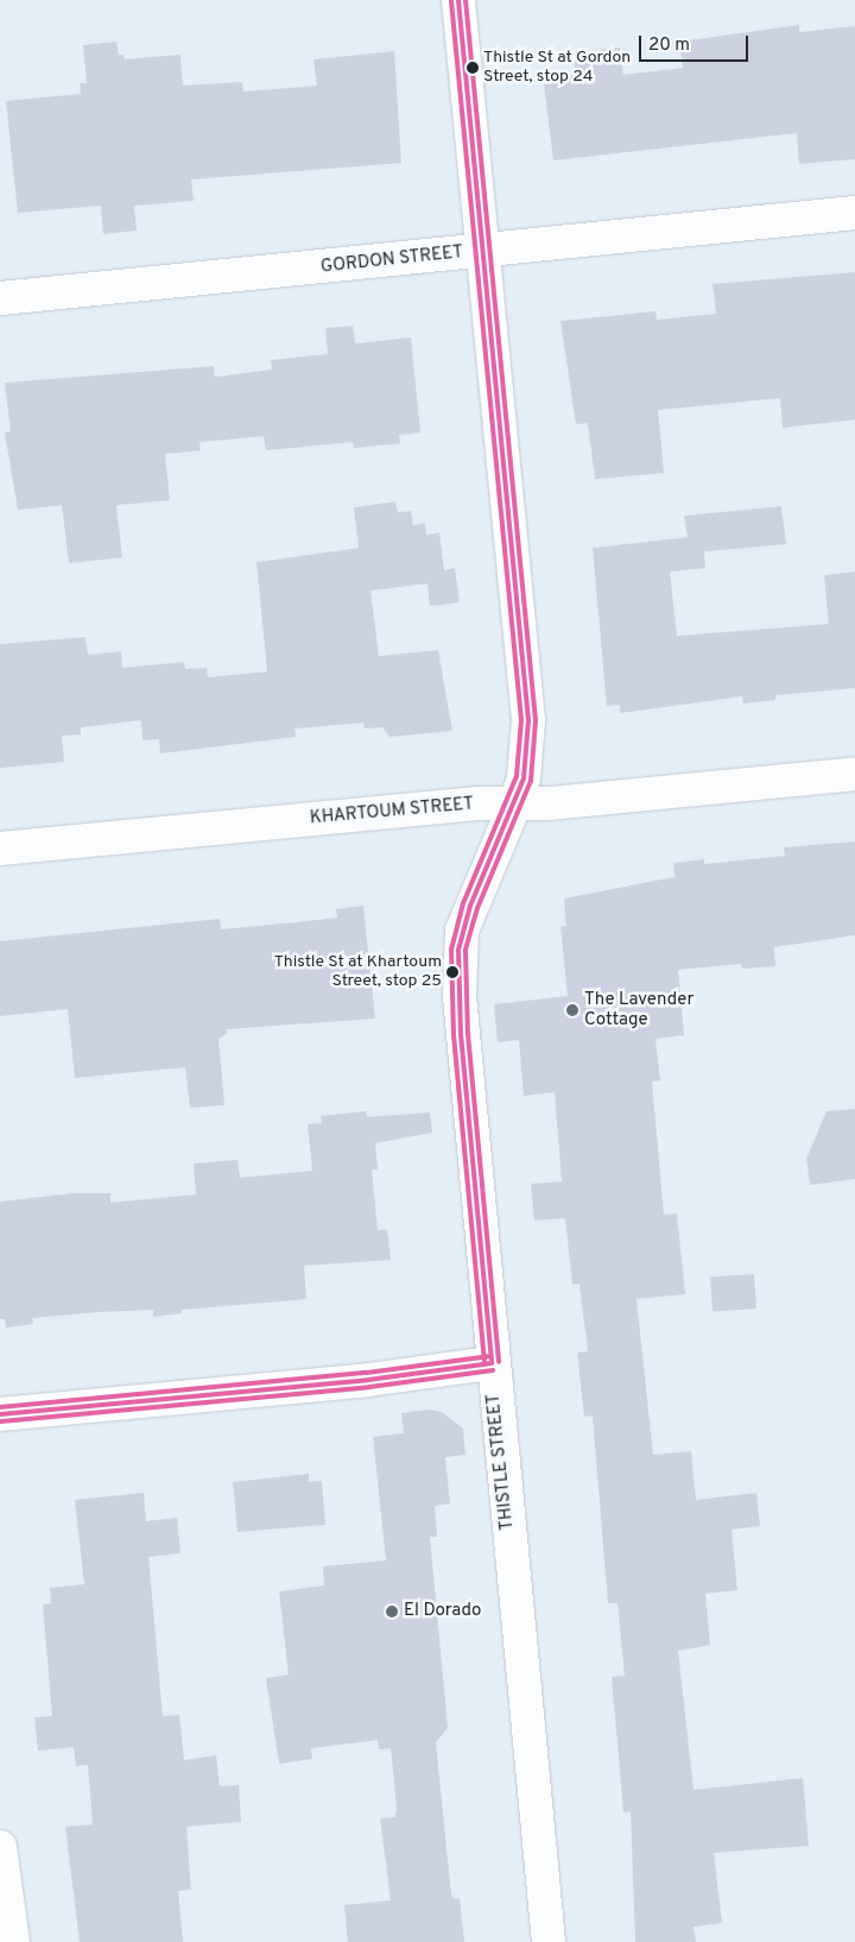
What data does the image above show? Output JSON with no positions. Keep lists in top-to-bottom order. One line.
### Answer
{"streets":{"street":["GORDON STREET","KHARTOUM STREET","THISTLE STREET"]},"crossings":[["GORDON STREET","THISTLE STREET"],["KHARTOUM STREET","THISTLE STREET"]],"places":["Thistle St at Gordon Street, stop 24","Thistle St at Khartoum Street, stop 25","The Lavender Cottage","El Dorado"],"scale_bar":"20 m"}
